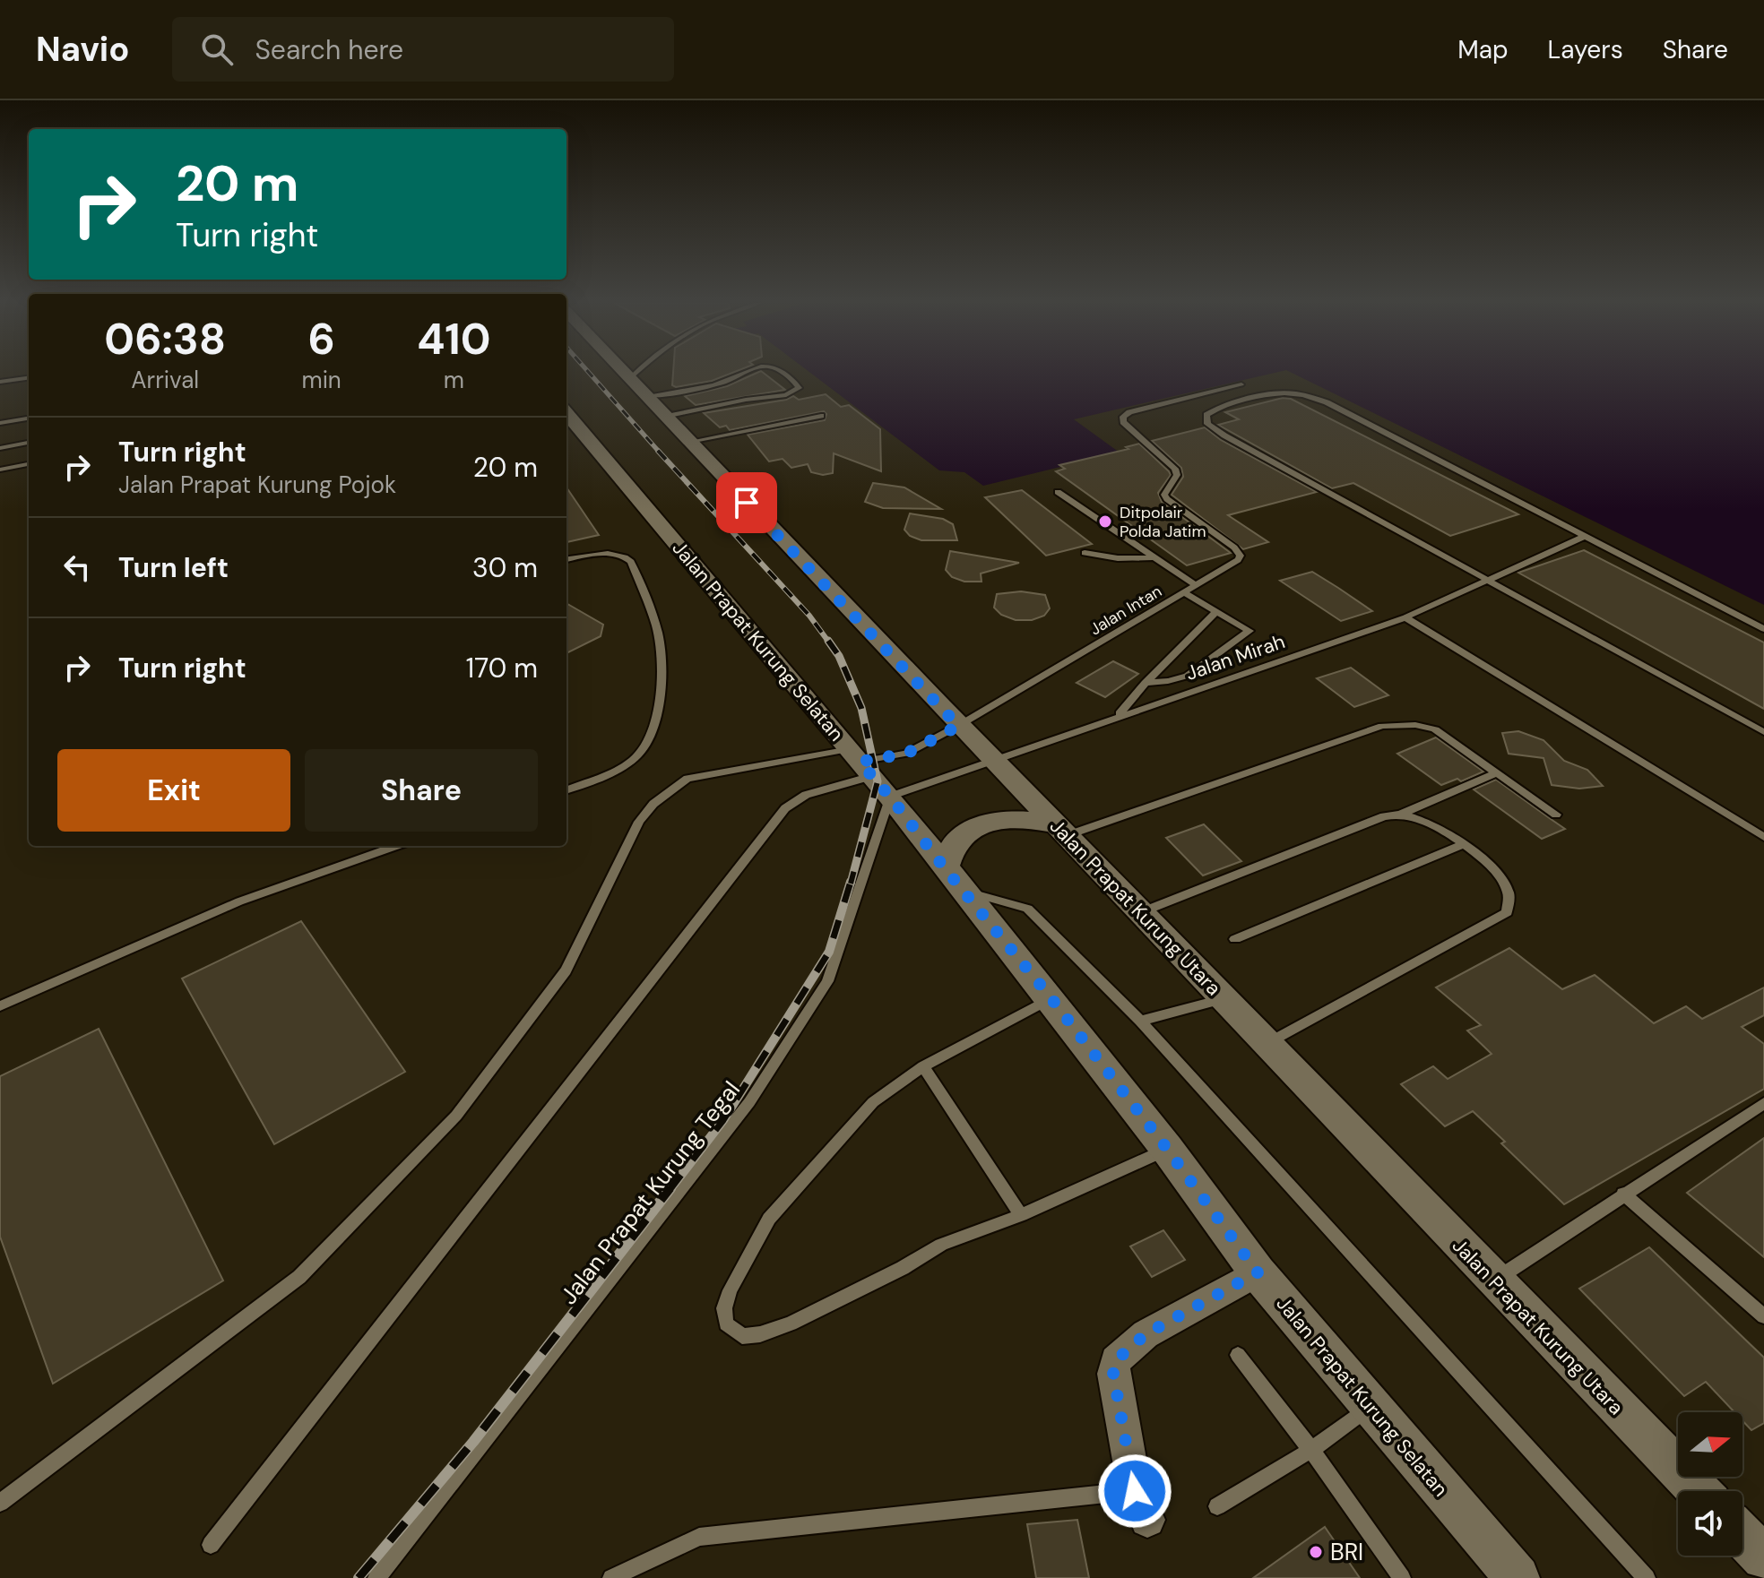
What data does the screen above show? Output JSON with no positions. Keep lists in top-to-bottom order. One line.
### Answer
{"streets":{"street":["Jalan Prapat Kurung Selatan","Jalan Prapat Kurung Utara"],"lane":["Jalan Intan","Jalan Mirah","Jalan Prapat Kurung Tegal"]},"crossings":[["Jalan Intan","Jalan Prapat Kurung Selatan"],["Jalan Intan","Jalan Mirah"],["Jalan Intan","Jalan Prapat Kurung Utara"],["Jalan Intan","Jalan Prapat Kurung Tegal"],["Jalan Prapat Kurung Selatan","Jalan Mirah"],["Jalan Prapat Kurung Selatan","Jalan Prapat Kurung Tegal"],["Jalan Mirah","Jalan Prapat Kurung Utara"],["Jalan Mirah","Jalan Prapat Kurung Tegal"]],"places":["Ditpolair Polda Jatim","BRI"],"north":"right","page":{"header":"Navio","search":"Search here","nav":["Map","Layers","Share"],"turn":["20 m","Turn right"],"eta":["06:38","Arrival","6","min","410","m"],"list":[{"name":"Turn right","note":"Jalan Prapat Kurung Pojok","value":"20 m"},{"name":"Turn left","value":"30 m"},{"name":"Turn right","value":"170 m"}],"buttons":["Exit","Share"]}}
